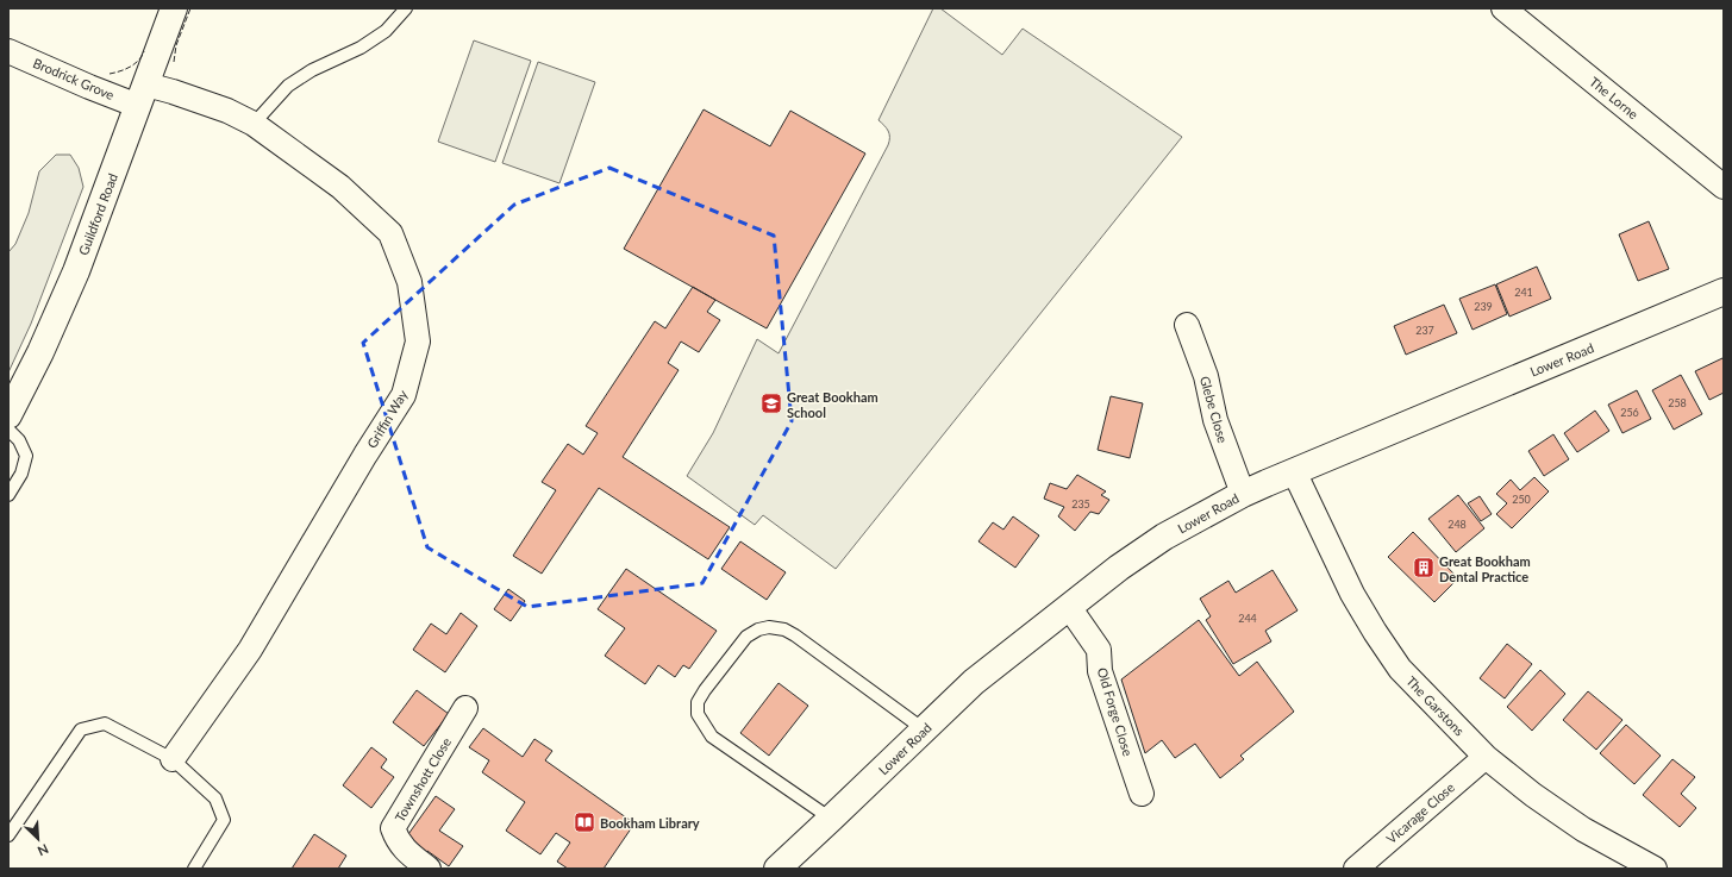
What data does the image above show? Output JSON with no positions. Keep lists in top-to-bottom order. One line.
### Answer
{"streets":{"street":["Brodrick Grove","The Lorne","Guildford Road","Lower Road","Glebe Close","Griffin Way","The Garstons","Old Forge Close","Townshott Close","Vicarage Close"]},"crossings":[["Brodrick Grove","Guildford Road"],["Brodrick Grove","Griffin Way"],["Guildford Road","Griffin Way"],["Lower Road","Glebe Close"],["Lower Road","The Garstons"],["Lower Road","Old Forge Close"],["The Garstons","Vicarage Close"]],"places":{"school or university":["Great Bookham School"],"building":["Great Bookham Dental Practice"],"library":["Bookham Library"]},"house_numbers":["241","239","237","258","256","250","235","248","244"],"north":"bottom right"}
